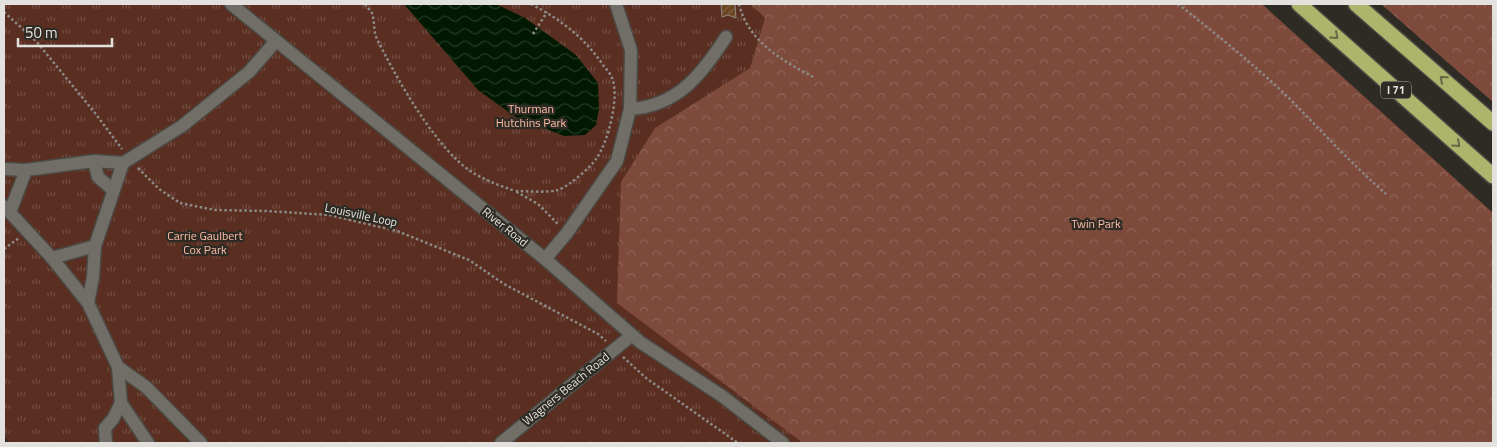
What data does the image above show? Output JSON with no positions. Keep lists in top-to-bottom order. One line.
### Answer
{"streets":{"highway":["I 71"],"street":["River Road","Wagners Beach Road"],"path":["Louisville Loop"]},"crossings":[["Louisville Loop","Wagners Beach Road"],["River Road","Wagners Beach Road"]],"parks":["Thurman Hutchins Park","Twin Park","Carrie Gaulbert Cox Park"],"scale_bar":"50 m"}
